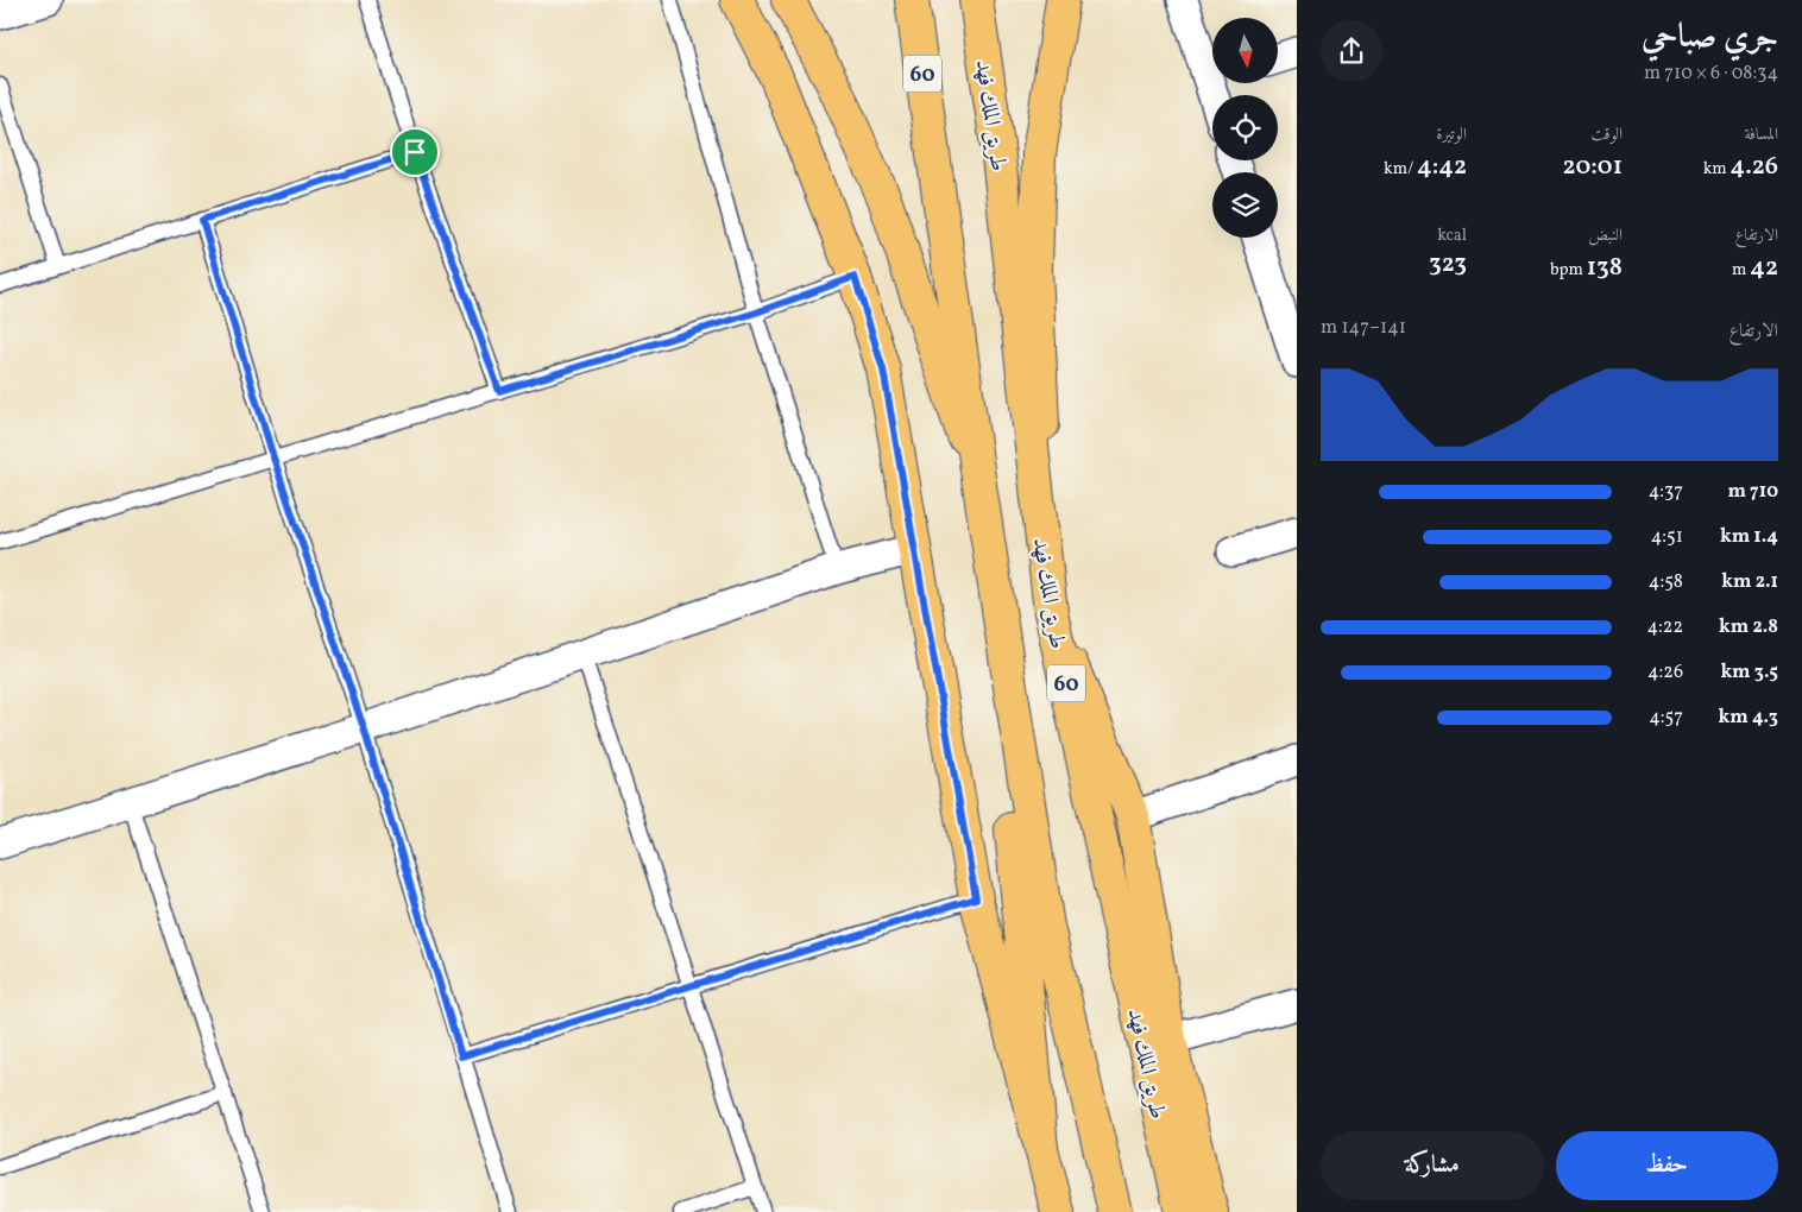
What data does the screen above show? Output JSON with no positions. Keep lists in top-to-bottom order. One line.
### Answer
{"streets":{"main road":["60","طريق الملك فهد"]},"north":"bottom","page":{"heading":["جري صباحي","08:34 · 6 × 710 m"],"stats":[["المسافة","4.26 km"],["الوقت","20:01"],["الوتيرة","4:42 /km"],["الارتفاع","42 m"],["النبض","138 bpm"],["kcal","323"]],"chart":["الارتفاع","141–147 m"],"list":[{"name":"710 m","note":"4:37"},{"name":"1.4 km","note":"4:51"},{"name":"2.1 km","note":"4:58"},{"name":"2.8 km","note":"4:22"},{"name":"3.5 km","note":"4:26"},{"name":"4.3 km","note":"4:57"}],"buttons":["حفظ","مشاركة"]}}
